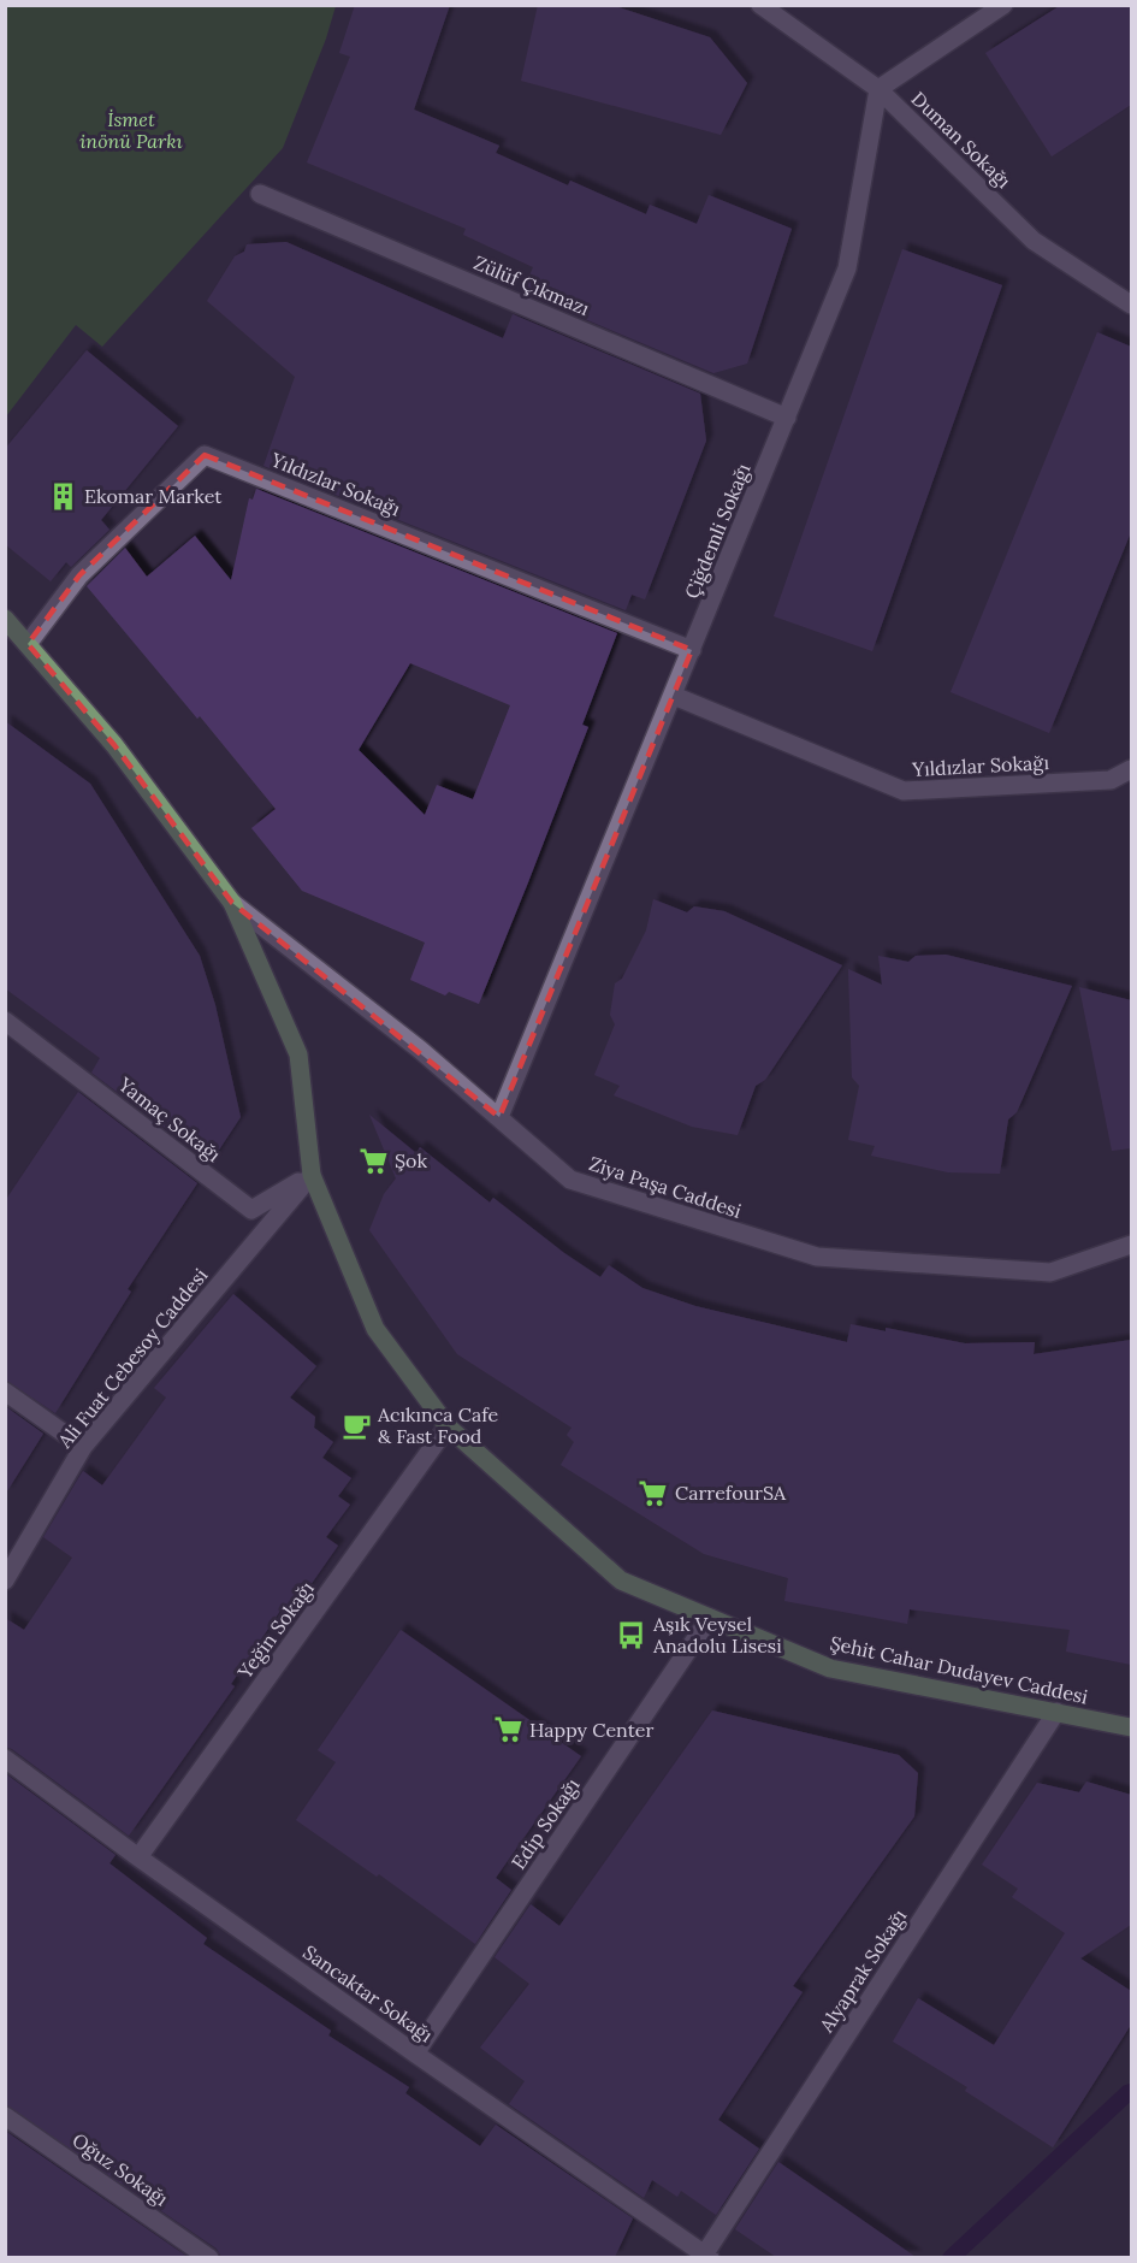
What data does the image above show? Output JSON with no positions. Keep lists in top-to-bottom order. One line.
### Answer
{"streets":{"main road":["Şehit Cahar Dudayev Caddesi"],"street":["Duman Sokağı","Zülüf Çıkmazı","Yıldızlar Sokağı","Çiğdemli Sokağı","Yamaç Sokağı","Ziya Paşa Caddesi","Ali Fuat Cebesoy Caddesi","Yeğin Sokağı","Edip Sokağı","Alyaprak Sokağı","Sancaktar Sokağı","Oğuz Sokağı"]},"crossings":[["Duman Sokağı","Çiğdemli Sokağı"],["Zülüf Çıkmazı","Çiğdemli Sokağı"],["Yıldızlar Sokağı","Çiğdemli Sokağı"],["Yıldızlar Sokağı","Şehit Cahar Dudayev Caddesi"],["Çiğdemli Sokağı","Ziya Paşa Caddesi"],["Yamaç Sokağı","Ali Fuat Cebesoy Caddesi"],["Yamaç Sokağı","Şehit Cahar Dudayev Caddesi"],["Ziya Paşa Caddesi","Şehit Cahar Dudayev Caddesi"],["Ali Fuat Cebesoy Caddesi","Şehit Cahar Dudayev Caddesi"],["Yeğin Sokağı","Şehit Cahar Dudayev Caddesi"],["Yeğin Sokağı","Sancaktar Sokağı"],["Şehit Cahar Dudayev Caddesi","Edip Sokağı"],["Şehit Cahar Dudayev Caddesi","Alyaprak Sokağı"],["Edip Sokağı","Sancaktar Sokağı"],["Alyaprak Sokağı","Sancaktar Sokağı"]],"parks":["İsmet inönü Parkı"],"places":{"building":["Ekomar Market"],"supermarket":["Şok","CarrefourSA","Happy Center"],"cafe":["Acıkınca Cafe & Fast Food"],"bus stop":["Aşık Veysel Anadolu Lisesi"]}}
